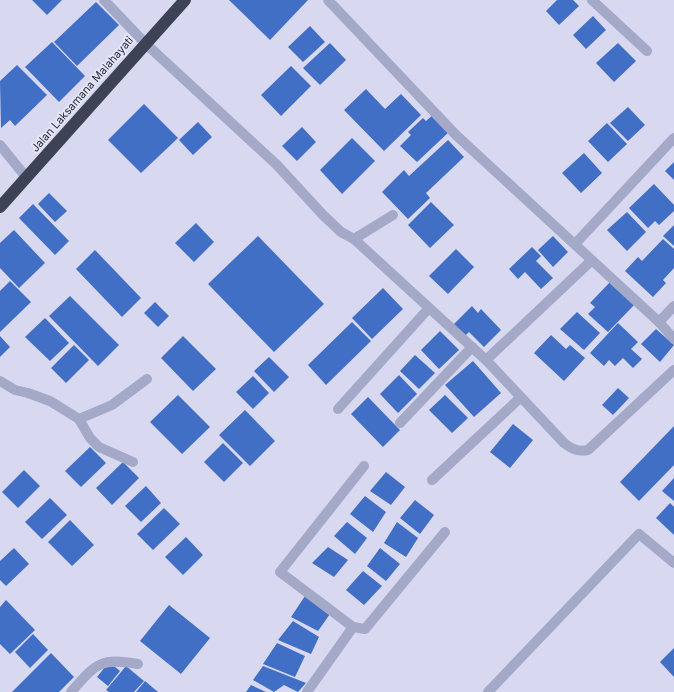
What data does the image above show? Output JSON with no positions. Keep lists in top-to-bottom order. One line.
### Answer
{"streets":{"highway":["Jalan Laksamana Malahayati"]}}
